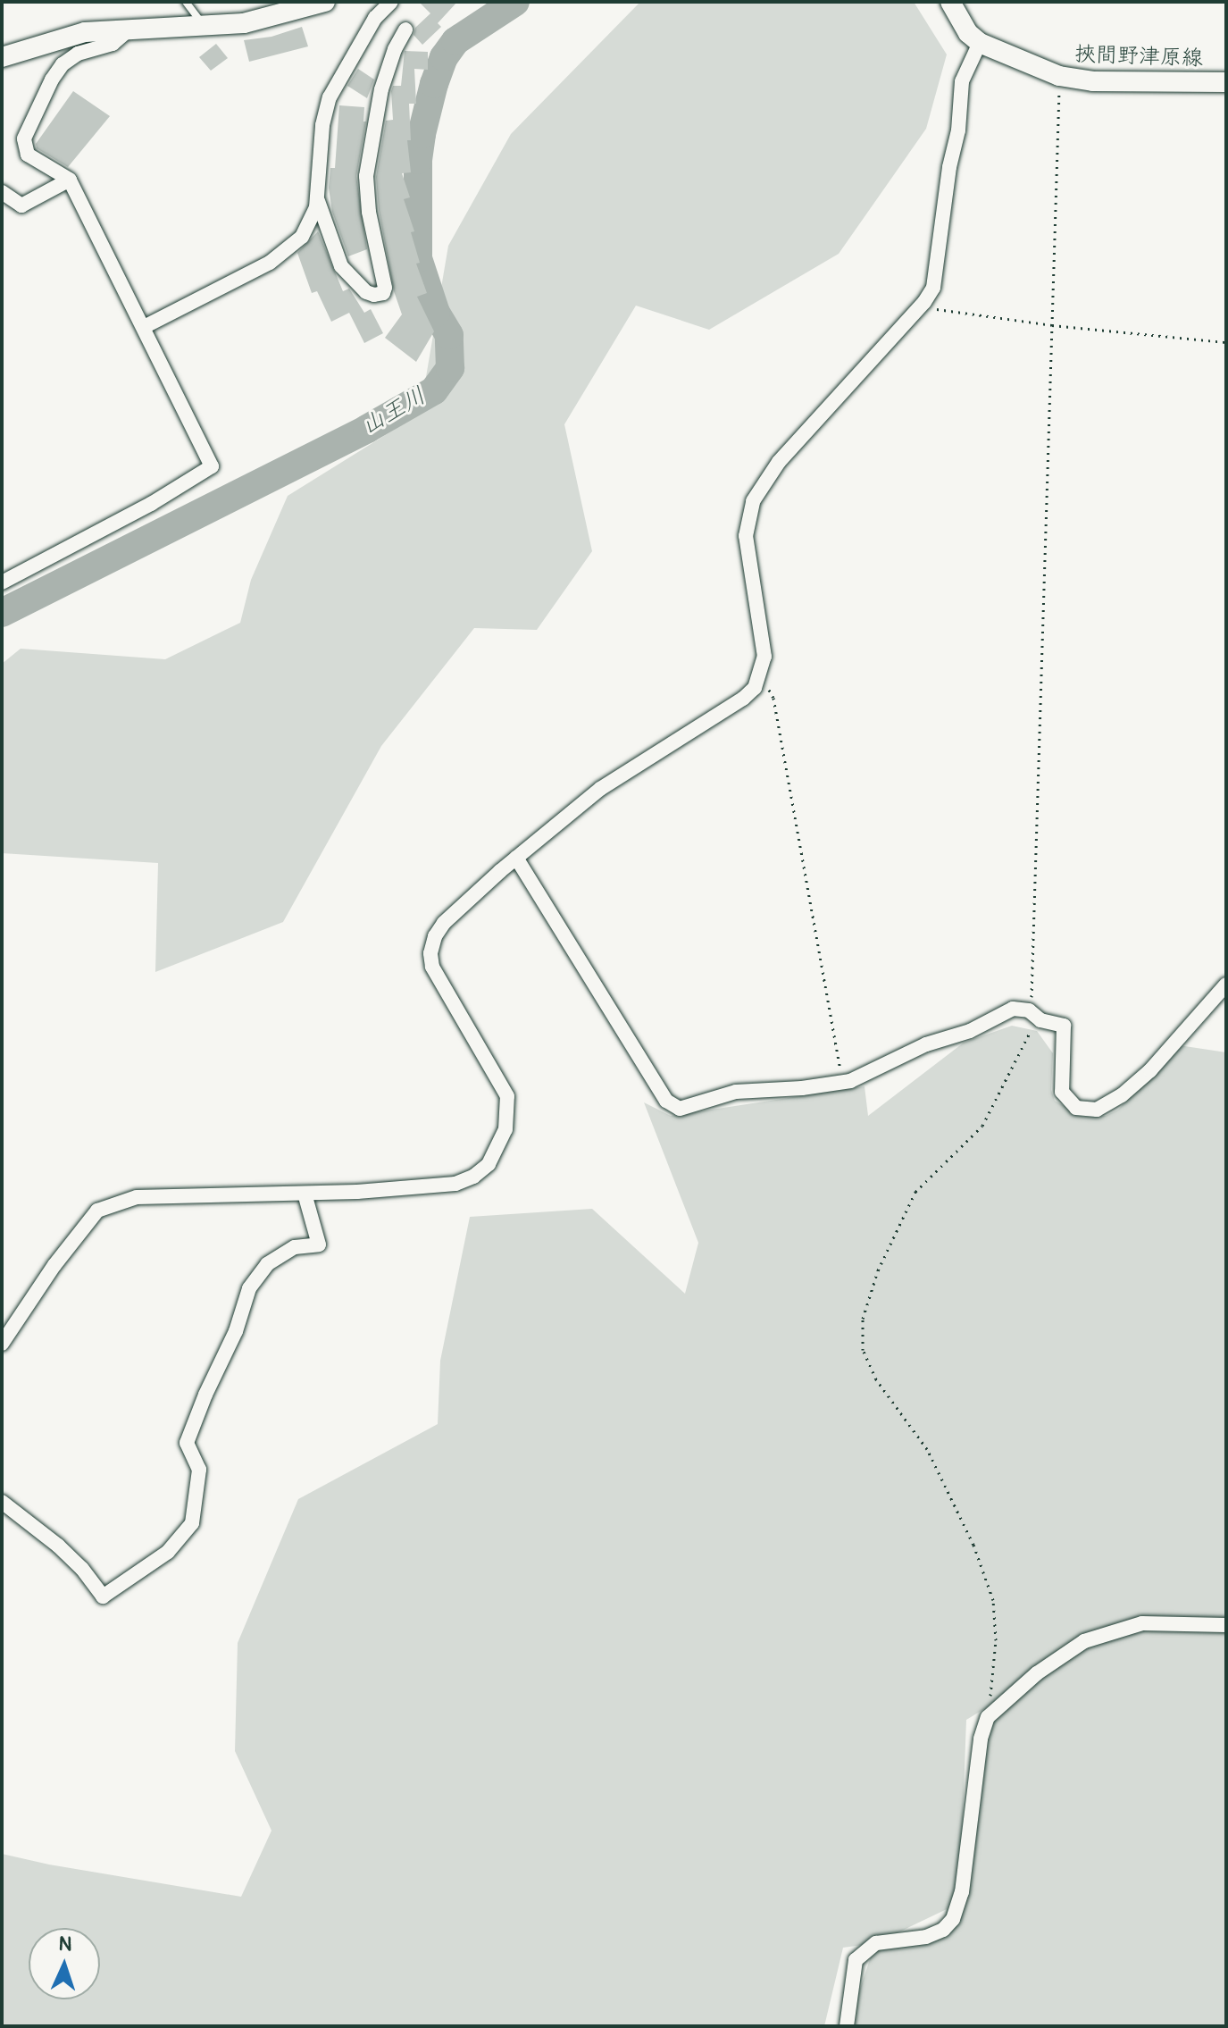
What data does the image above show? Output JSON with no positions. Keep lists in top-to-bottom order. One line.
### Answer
{"streets":{"main road":["挾間野津原線"]},"water":["山王川"],"north":"top"}
